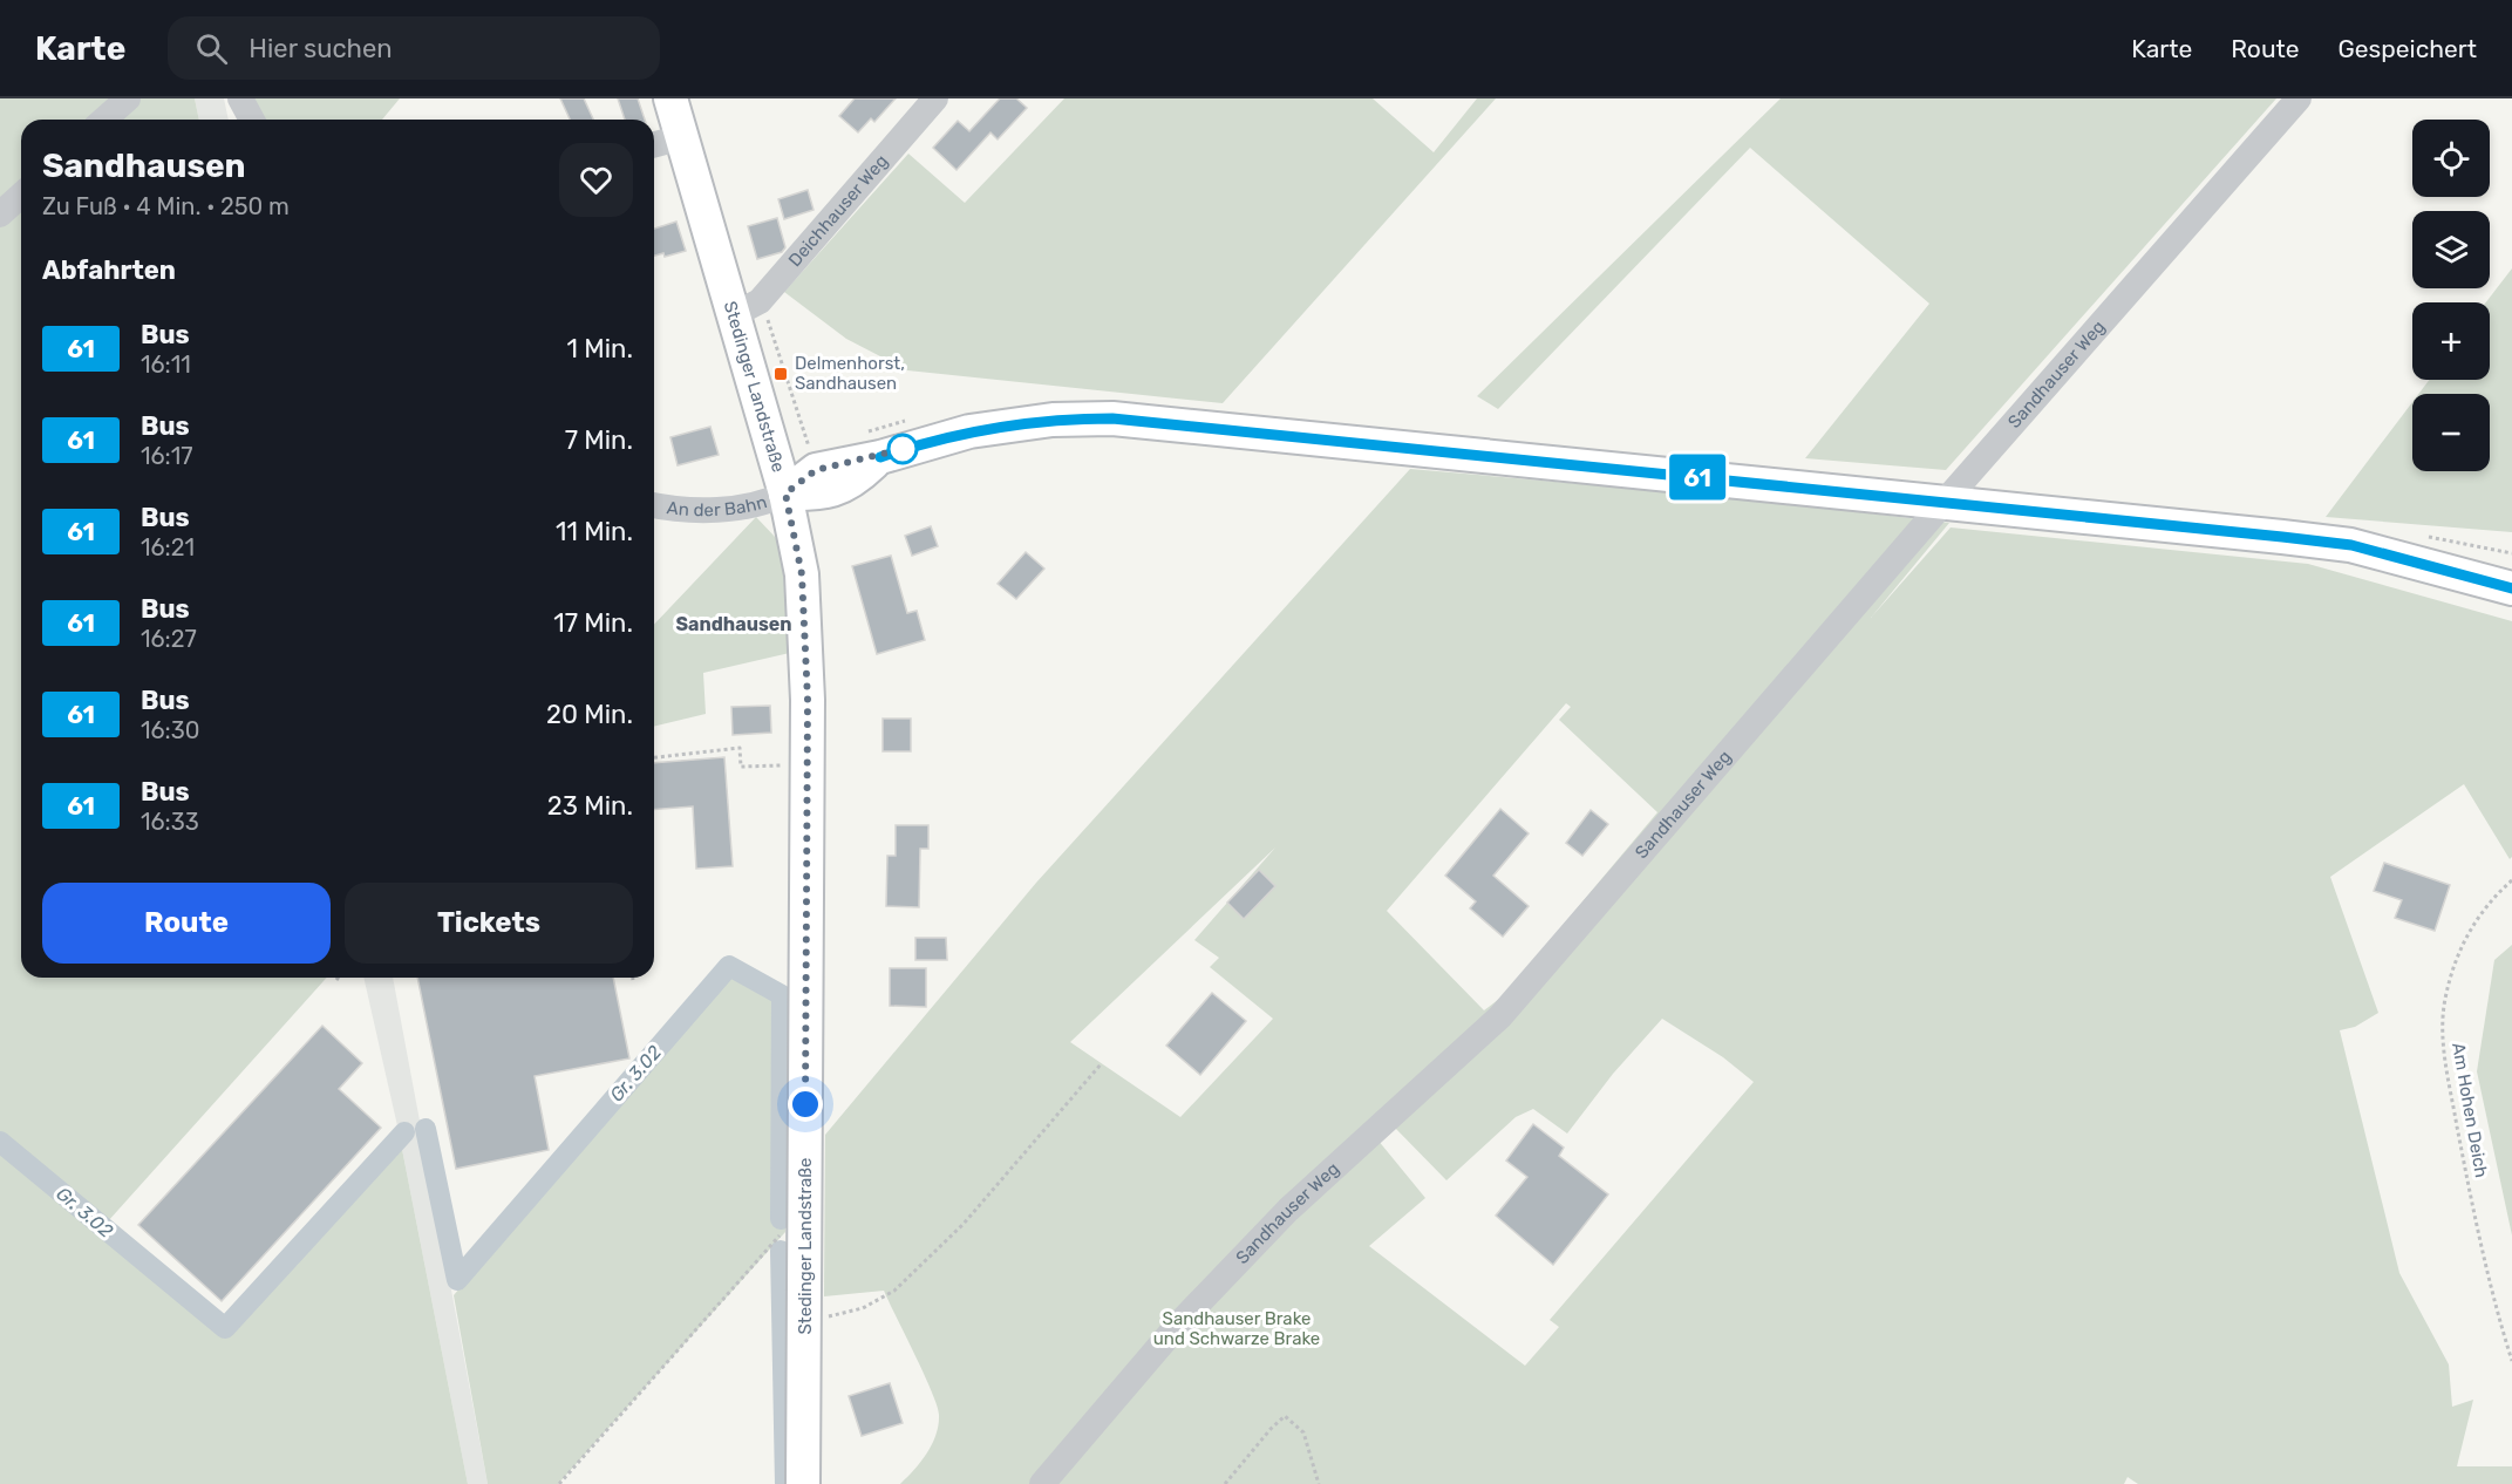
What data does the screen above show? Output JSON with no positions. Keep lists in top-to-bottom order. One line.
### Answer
{"streets":{"main road":["Stedinger Landstraße"],"street":["Deichhauser Weg","Sandhauser Weg","An der Bahn"],"path":["Am Hohen Deich"]},"crossings":[["Deichhauser Weg","Stedinger Landstraße"],["Stedinger Landstraße","An der Bahn"]],"districts":["Sandhausen"],"water":["Gr. 3.02"],"parks":["Sandhauser Brake und Schwarze Brake"],"places":{"transit":["Delmenhorst, Sandhausen"]},"lines":["bus line 61"],"page":{"header":"Karte","search":"Hier suchen","nav":["Karte","Route","Gespeichert"],"on_map":"61","map_buttons":["+","−"],"heading":[["Sandhausen","Zu Fuß · 4 Min. · 250 m"],"Abfahrten"],"list":[{"mark":"61","name":"Bus","note":"16:11","value":"1 Min."},{"mark":"61","name":"Bus","note":"16:17","value":"7 Min."},{"mark":"61","name":"Bus","note":"16:21","value":"11 Min."},{"mark":"61","name":"Bus","note":"16:27","value":"17 Min."},{"mark":"61","name":"Bus","note":"16:30","value":"20 Min."},{"mark":"61","name":"Bus","note":"16:33","value":"23 Min."}],"buttons":["Route","Tickets"]}}
